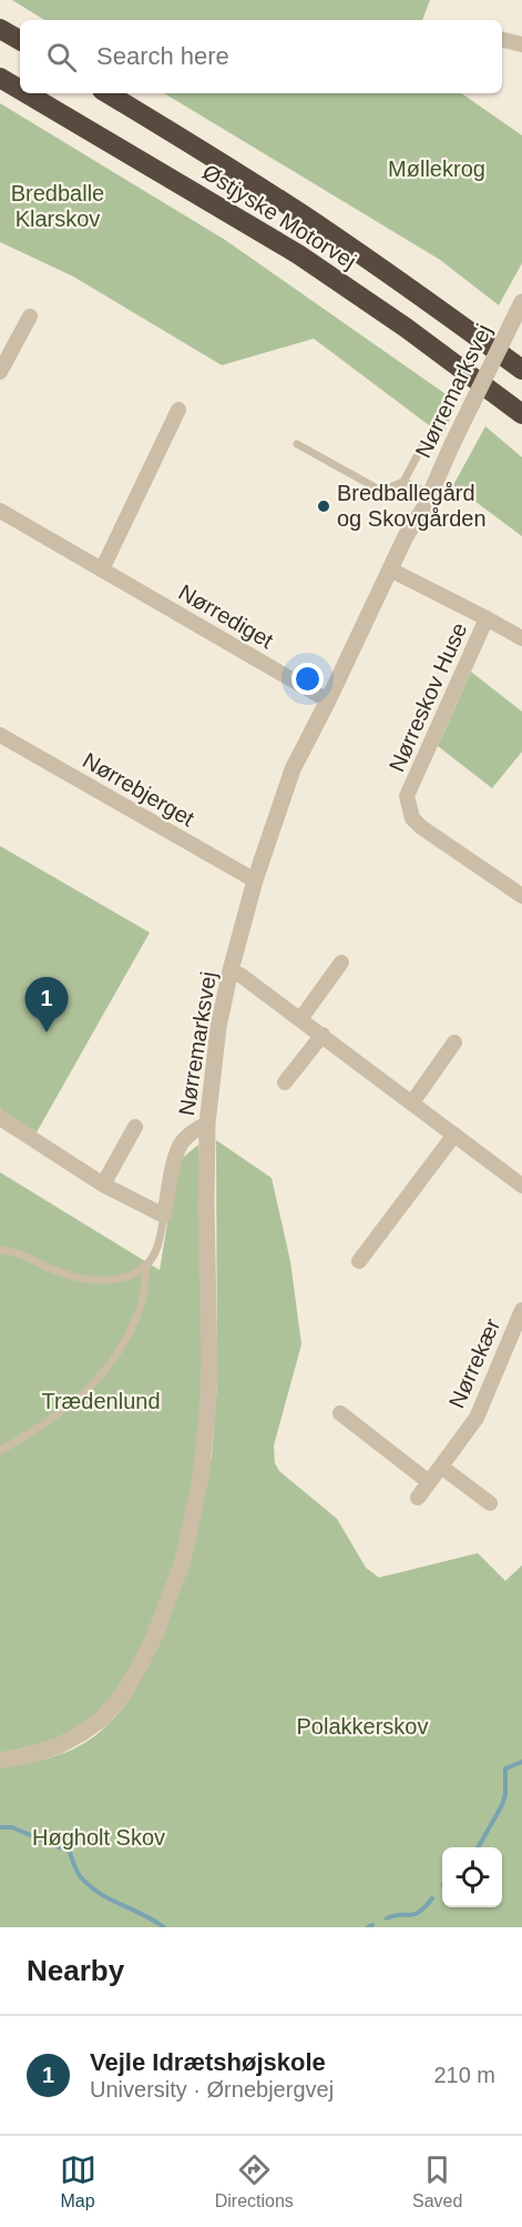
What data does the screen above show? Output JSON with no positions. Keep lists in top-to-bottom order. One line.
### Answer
{"streets":{"highway":["Østjyske Motorvej"],"street":["Nørremarksvej","Nørrediget","Nørreskov Huse","Nørrebjerget","Nørrekær"]},"crossings":[["Nørremarksvej","Nørrediget"],["Nørremarksvej","Nørreskov Huse"],["Nørremarksvej","Nørrebjerget"]],"parks":["Møllekrog","Bredballe Klarskov","Trædenlund","Polakkerskov","Høgholt Skov"],"places":["Bredballegård og Skovgården"],"page":{"search":"Search here","pins":"1","heading":"Nearby","list":[{"mark":"1","name":"Vejle Idrætshøjskole","note":"University · Ørnebjergvej","value":"210 m"}],"nav":["Map","Directions","Saved"]}}
